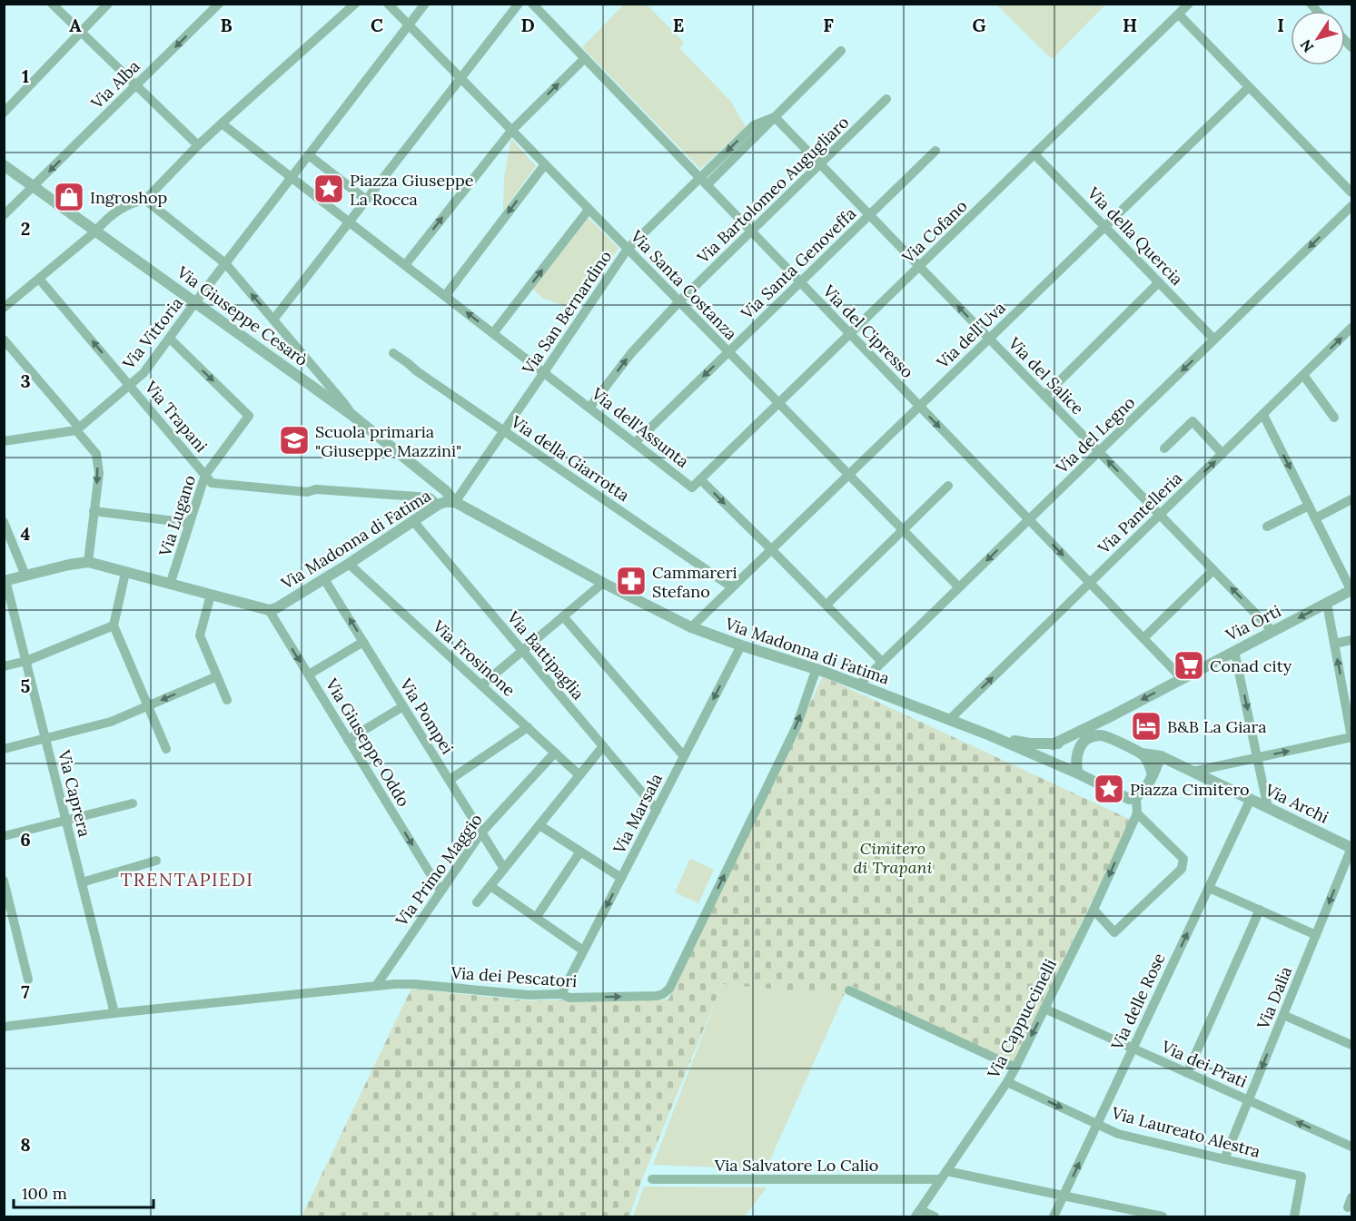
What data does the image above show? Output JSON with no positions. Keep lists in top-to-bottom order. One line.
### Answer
{"streets":{"street":["Via Alba","Via Bartolomeo Augugliaro","Via Cofano","Via della Quercia","Via Santa Genoveffa","Via Santa Costanza","Via San Bernardino","Via Giuseppe Cesarò","Via del Cipresso","Via Vittoria","Via dell'Uva","Via del Salice","Via Trapani","Via dell'Assunta","Via del Legno","Via della Giarrotta","Via Pantelleria","Via Lugano","Via Madonna di Fatima","Via Orti","Via Battipaglia","Via Frosinone","Via Pompei","Via Giuseppe Oddo","Via Caprera","Via Archi","Via Marsala","Via Primo Maggio","Via dei Pescatori","Via Dalia","Via delle Rose","Via Cappuccinelli","Via dei Prati","Via Laureato Alestra","Via Salvatore Lo Calio"]},"crossings":[["Via Alba","Via Giuseppe Cesarò"],["Via Bartolomeo Augugliaro","Via Santa Costanza"],["Via Bartolomeo Augugliaro","Via del Cipresso"],["Via Bartolomeo Augugliaro","Via del Salice"],["Via Bartolomeo Augugliaro","Via dell'Assunta"],["Via Cofano","Via della Quercia"],["Via Cofano","Via Santa Costanza"],["Via Cofano","Via del Cipresso"],["Via Cofano","Via del Salice"],["Via Cofano","Via dell'Assunta"],["Via della Quercia","Via dell'Uva"],["Via della Quercia","Via del Legno"],["Via Santa Genoveffa","Via Santa Costanza"],["Via Santa Genoveffa","Via del Cipresso"],["Via Santa Genoveffa","Via del Salice"],["Via Santa Genoveffa","Via dell'Assunta"],["Via Santa Costanza","Via San Bernardino"],["Via Santa Costanza","Via Vittoria"],["Via Santa Costanza","Via dell'Uva"],["Via Santa Costanza","Via del Legno"],["Via San Bernardino","Via Giuseppe Cesarò"],["Via San Bernardino","Via del Cipresso"],["Via San Bernardino","Via del Salice"],["Via San Bernardino","Via dell'Assunta"],["Via San Bernardino","Via della Giarrotta"],["Via San Bernardino","Via Madonna di Fatima"],["Via Giuseppe Cesarò","Via Vittoria"],["Via Giuseppe Cesarò","Via Madonna di Fatima"],["Via del Cipresso","Via dell'Uva"],["Via del Cipresso","Via del Legno"],["Via del Cipresso","Via Pantelleria"],["Via del Cipresso","Via Orti"],["Via Vittoria","Via Trapani"],["Via Vittoria","Via dell'Assunta"],["Via Vittoria","Via Lugano"],["Via dell'Uva","Via del Salice"],["Via dell'Uva","Via dell'Assunta"],["Via dell'Uva","Via della Giarrotta"],["Via dell'Uva","Via Madonna di Fatima"],["Via del Salice","Via del Legno"],["Via del Salice","Via Pantelleria"],["Via del Salice","Via Orti"],["Via Trapani","Via Lugano"],["Via dell'Assunta","Via del Legno"],["Via del Legno","Via Madonna di Fatima"],["Via Pantelleria","Via Madonna di Fatima"],["Via Madonna di Fatima","Via Battipaglia"],["Via Madonna di Fatima","Via Frosinone"],["Via Madonna di Fatima","Via Pompei"],["Via Madonna di Fatima","Via Giuseppe Oddo"],["Via Madonna di Fatima","Via Marsala"],["Via Madonna di Fatima","Via dei Pescatori"],["Via Battipaglia","Via Marsala"],["Via Frosinone","Via Primo Maggio"],["Via Pompei","Via Primo Maggio"],["Via Giuseppe Oddo","Via Primo Maggio"],["Via Caprera","Via dei Pescatori"],["Via Archi","Via Dalia"],["Via Archi","Via delle Rose"],["Via Marsala","Via dei Pescatori"],["Via Primo Maggio","Via dei Pescatori"],["Via Dalia","Via dei Prati"],["Via Dalia","Via Laureato Alestra"],["Via delle Rose","Via dei Prati"],["Via delle Rose","Via Laureato Alestra"],["Via delle Rose","Via Salvatore Lo Calio"],["Via Cappuccinelli","Via dei Prati"],["Via Cappuccinelli","Via Laureato Alestra"],["Via Cappuccinelli","Via Salvatore Lo Calio"]],"one_way":["Via del Salice","Via Pantelleria","Via Giuseppe Oddo","Via dei Pescatori","Via Cappuccinelli"],"districts":["TRENTAPIEDI"],"parks":["Cimitero di Trapani"],"places":{"place":["Piazza Giuseppe La Rocca","Piazza Cimitero"],"shop":["Ingroshop"],"school or university":["Scuola primaria \"Giuseppe Mazzini\""],"pharmacy":["Cammareri Stefano"],"supermarket":["Conad city"],"hotel":["B&B La Giara"]},"scale_bar":"100 m","north":"bottom left","grid":{"columns":["A","B","C","D","E","F","G","H","I"],"rows":["1","2","3","4","5","6","7","8"]}}
